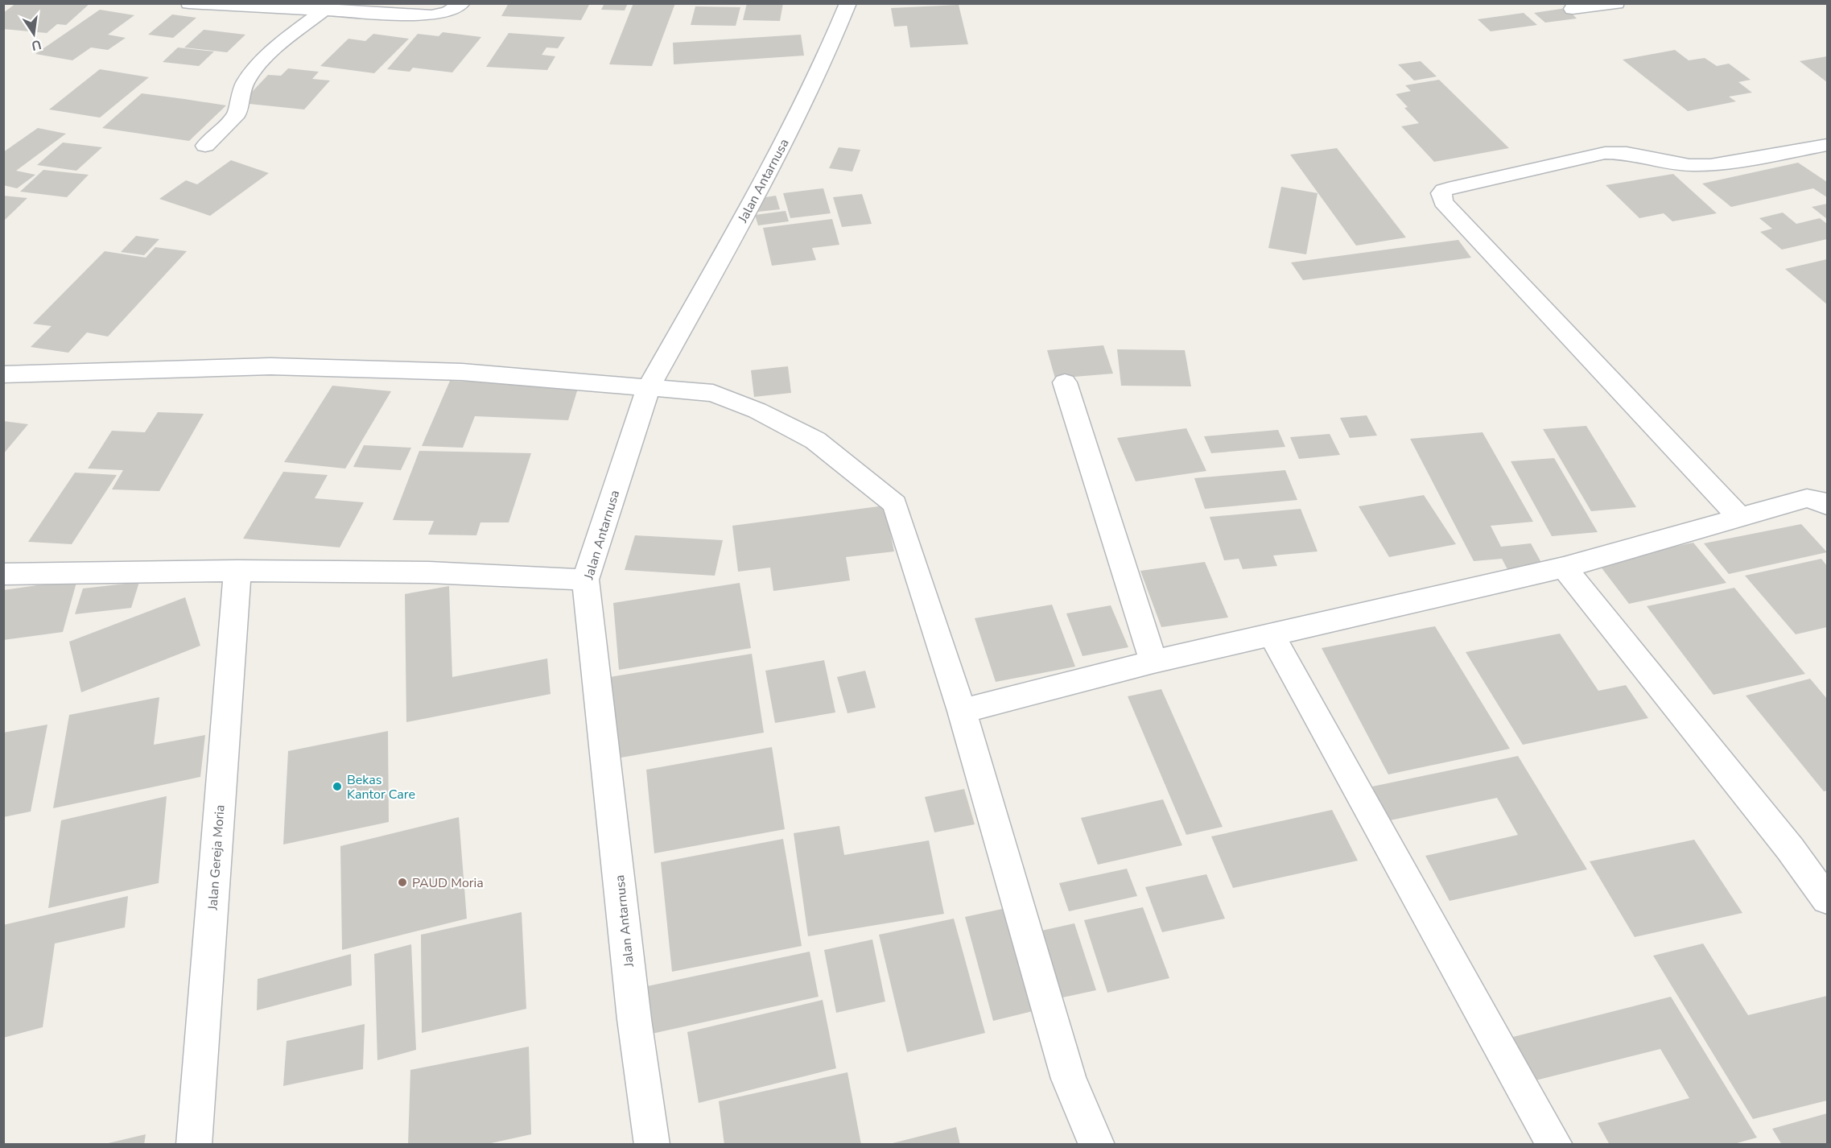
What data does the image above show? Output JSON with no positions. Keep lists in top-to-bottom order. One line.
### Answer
{"streets":{"street":["Jalan Antarnusa","Jalan Gereja Moria"]},"places":["Bekas Kantor Care","PAUD Moria"],"north":"bottom"}
